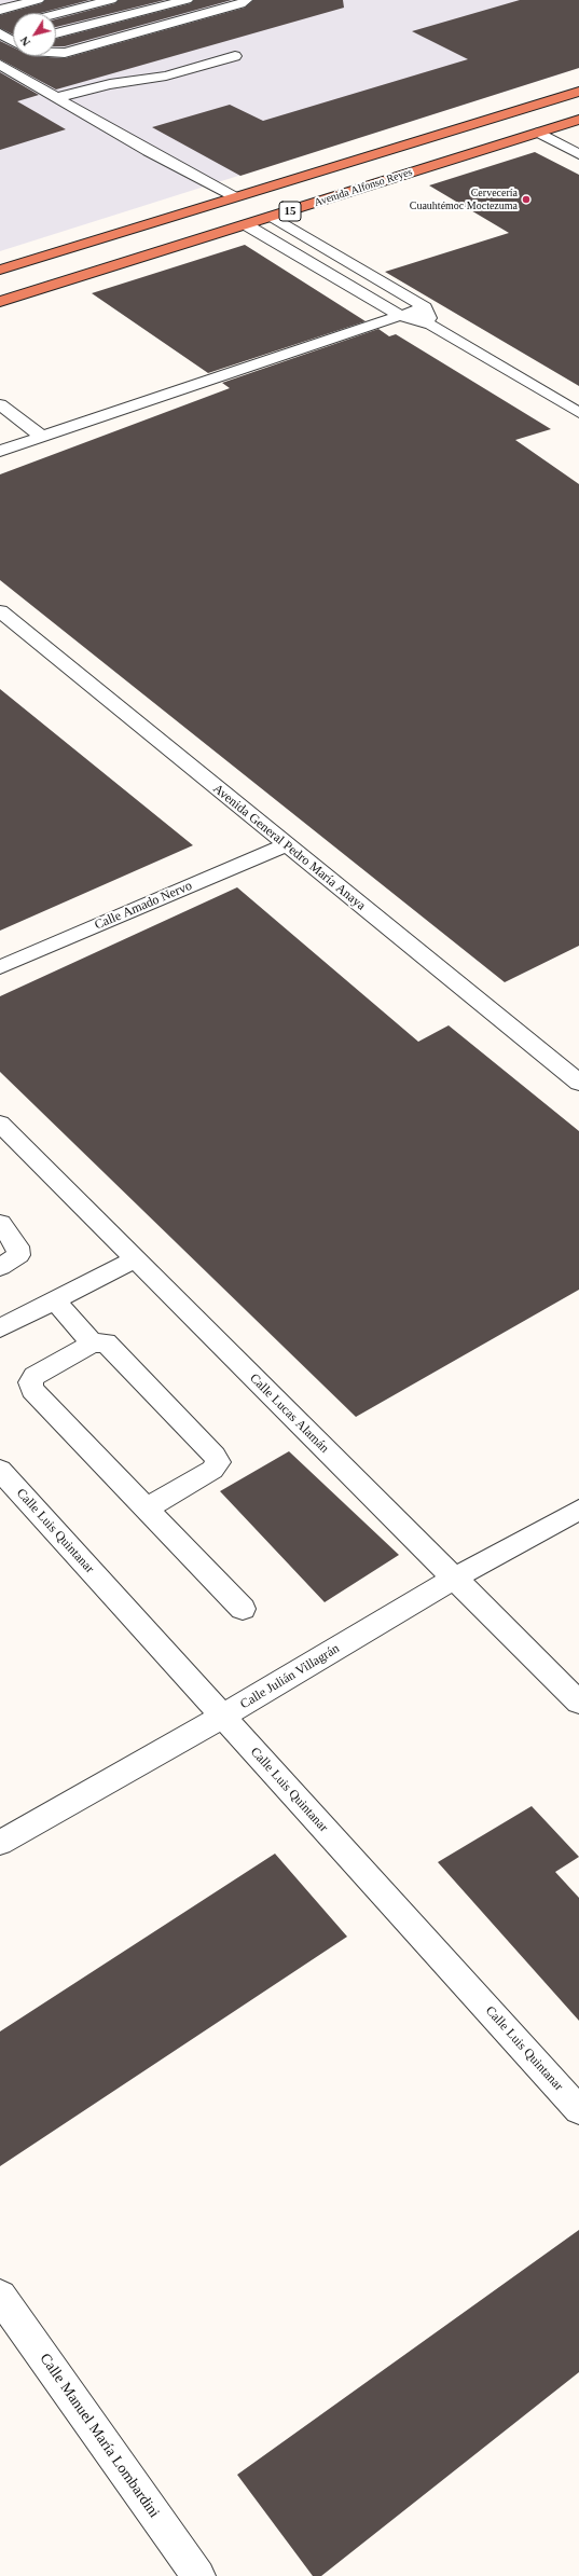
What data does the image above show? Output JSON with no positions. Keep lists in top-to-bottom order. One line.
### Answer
{"streets":{"highway":["Avenida Alfonso Reyes","15"],"street":["Avenida General Pedro María Anaya","Calle Amado Nervo","Calle Lucas Alamán","Calle Luis Quintanar","Calle Julián Villagrán","Calle Manuel María Lombardini"]},"crossings":[["Avenida General Pedro María Anaya","Calle Amado Nervo"],["Calle Lucas Alamán","Calle Julián Villagrán"],["Calle Luis Quintanar","Calle Julián Villagrán"]],"places":["Cervecería Cuauhtémoc Moctezuma"],"north":"bottom left"}
